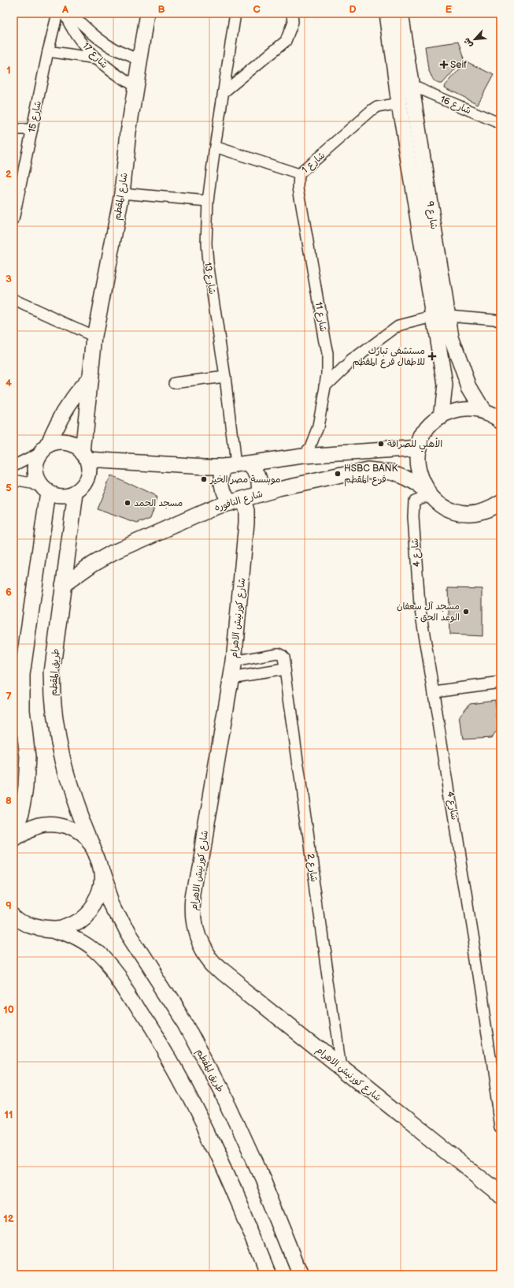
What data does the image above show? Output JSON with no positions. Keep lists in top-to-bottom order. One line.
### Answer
{"streets":{"main road":["شارع المقطم","شارع 9","شارع النافوره","شارع كورنيش الاهرام","طريق المقطم"],"street":["شارع 17","شارع 16","شارع 15","شارع 1","شارع 13","شارع 11","شارع 4","شارع 2"]},"crossings":[["شارع 17","شارع المقطم"],["شارع 16","شارع 9"],["شارع 1","شارع 9"],["شارع 1","شارع 13"],["شارع 1","شارع 11"],["شارع المقطم","طريق المقطم"],["شارع 13","شارع النافوره"],["شارع 13","شارع كورنيش الاهرام"],["شارع النافوره","شارع 4"],["شارع النافوره","شارع كورنيش الاهرام"],["شارع النافوره","طريق المقطم"],["شارع كورنيش الاهرام","شارع 2"]],"places":{"health":["Seif","مستشفى تبارك للاطفال فرع المقطم"],"other":["الأهلي للصرافة","HSBC BANK فرع المقطم","موسسة مصر الخير","مسجد الحمد","مسجد آل سعفان - الوعد الحق"]},"north":"bottom left","grid":{"columns":["A","B","C","D","E"],"rows":["1","2","3","4","5","6","7","8","9","10","11","12"]}}
